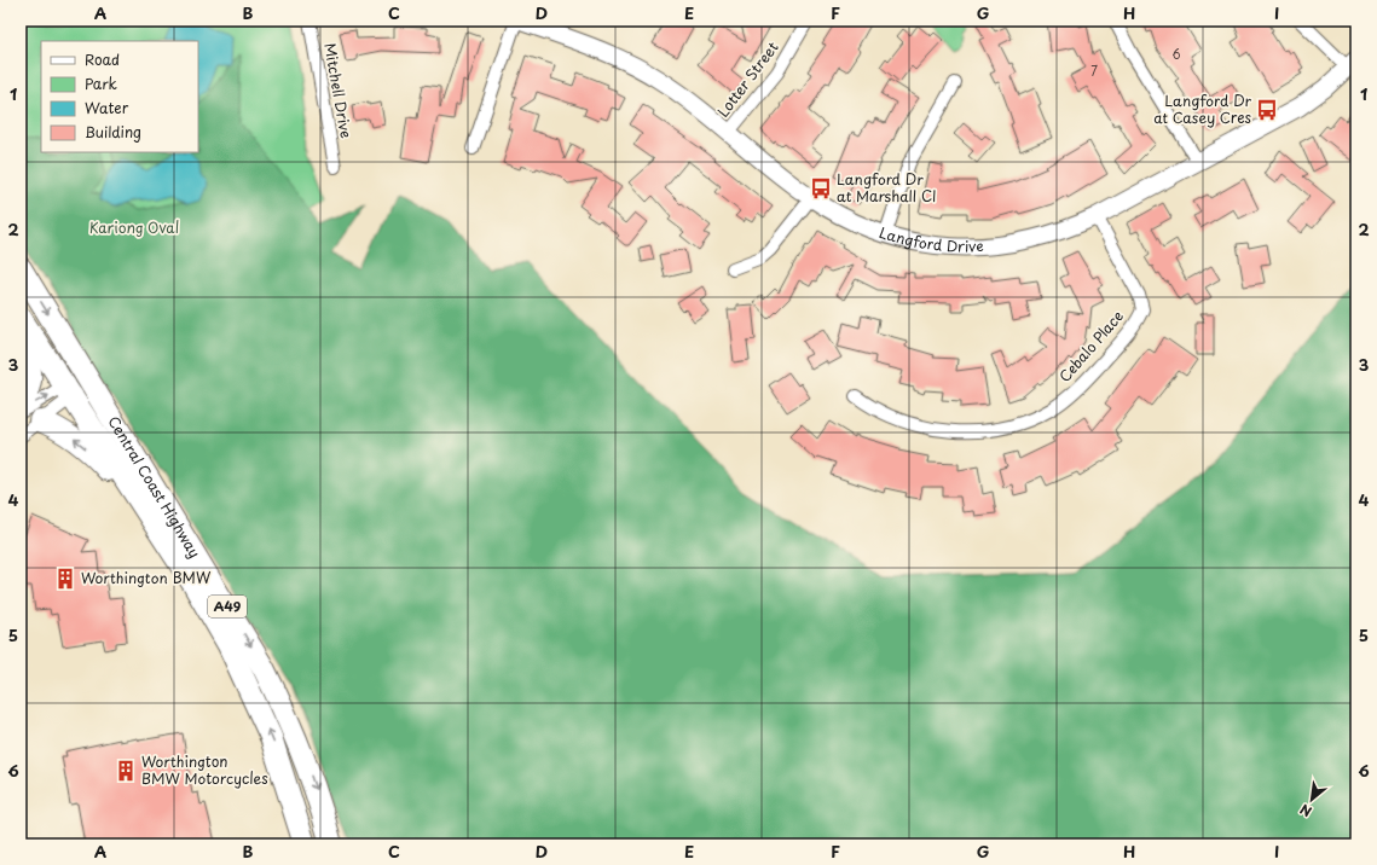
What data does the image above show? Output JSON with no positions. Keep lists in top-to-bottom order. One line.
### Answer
{"streets":{"highway":["Central Coast Highway","A49"],"street":["Lotter Street","Mitchell Drive","Langford Drive","Cebalo Place"]},"crossings":[["Lotter Street","Langford Drive"],["Langford Drive","Cebalo Place"]],"parks":["Kariong Oval"],"places":{"bus stop":["Langford Dr at Casey Cres","Langford Dr at Marshall Cl"],"building":["Worthington BMW","Worthington BMW Motorcycles"]},"house_numbers":["6","7"],"legend":["Road","Park","Water","Building"],"north":"bottom left","grid":{"columns":["A","B","C","D","E","F","G","H","I"],"rows":["1","2","3","4","5","6"]}}
